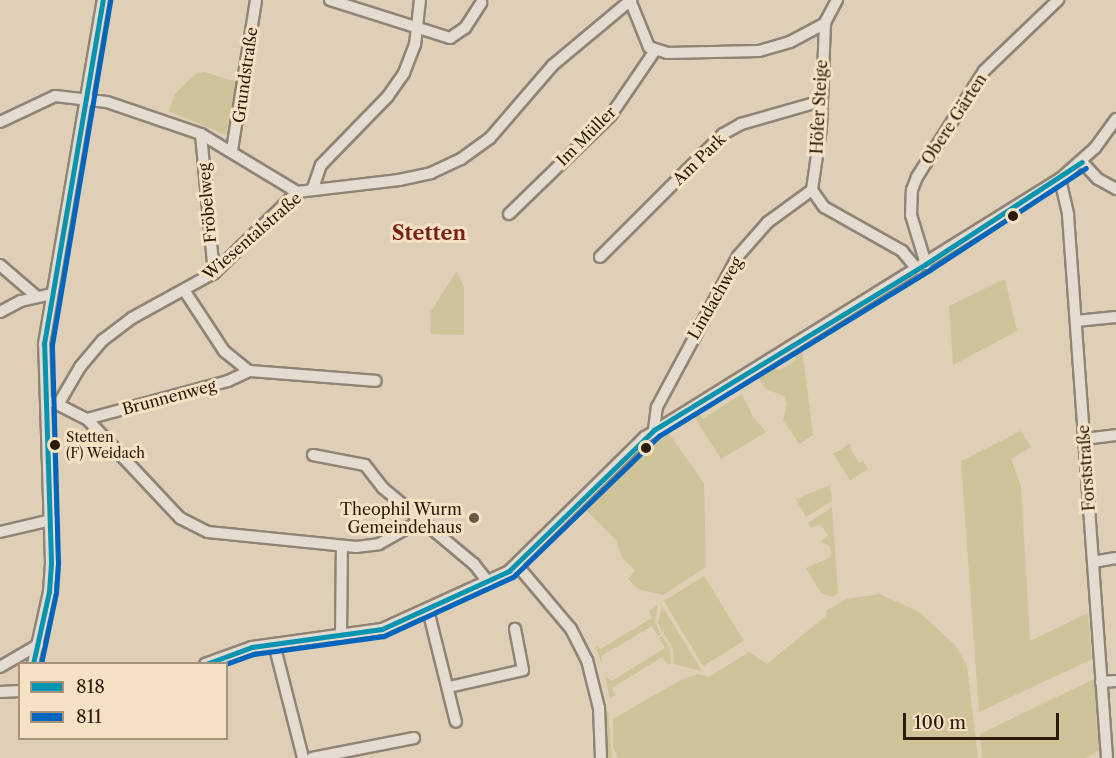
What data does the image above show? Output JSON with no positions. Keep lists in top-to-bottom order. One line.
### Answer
{"streets":{"street":["Grundstraße","Höfer Steige","Obere Gärten","Im Müller","Am Park","Fröbelweg","Wiesentalstraße","Lindachweg","Brunnenweg","Forststraße"]},"crossings":[["Höfer Steige","Am Park"],["Höfer Steige","Lindachweg"],["Fröbelweg","Wiesentalstraße"],["Wiesentalstraße","Brunnenweg"]],"districts":["Stetten"],"places":["Stetten (F) Weidach","Theophil Wurm Gemeindehaus"],"lines":["transit line 818","transit line 811"],"legend":["818","811"],"scale_bar":"100 m"}
